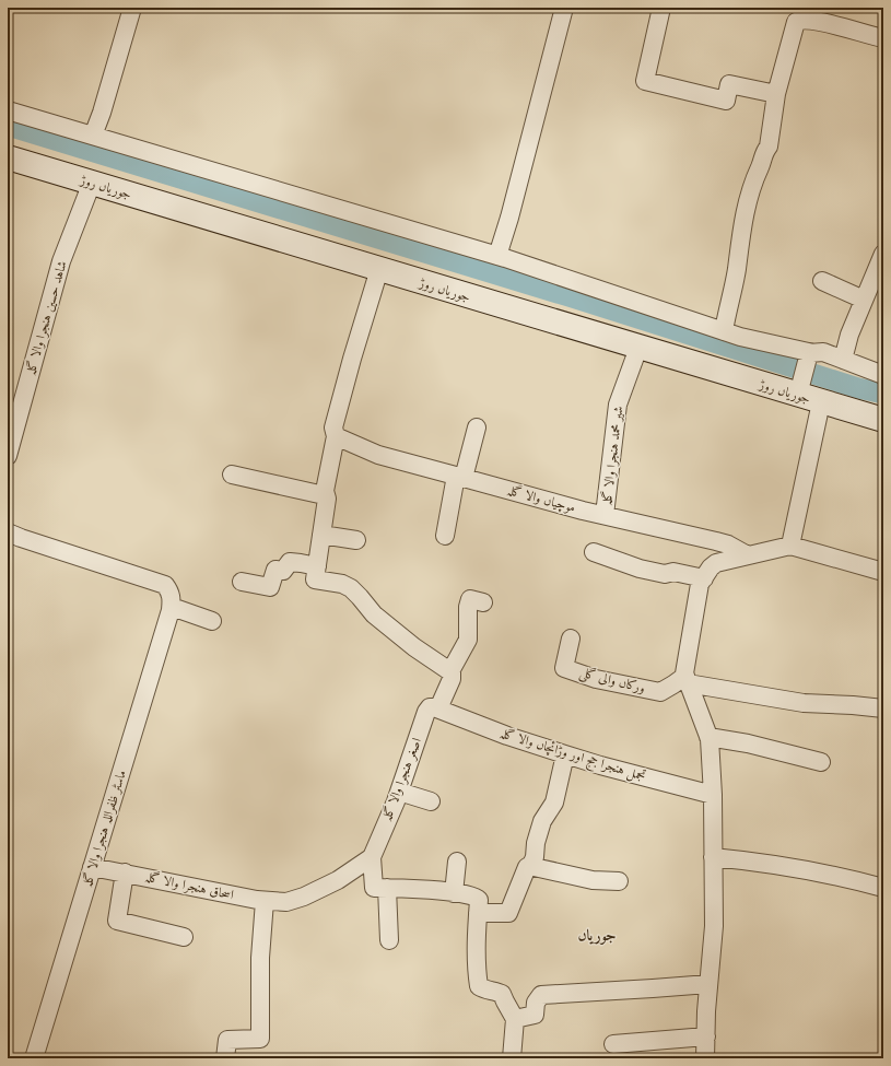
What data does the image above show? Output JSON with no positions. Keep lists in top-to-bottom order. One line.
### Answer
{"streets":{"street":["جوریاں روڑ","شاہد حسین ہنجرا والا گلہ","شیر محمد ہنجرا والا گلہ","موچیاں والا گلہ","ورکاں والی گلی","تجمل ہنجرا جج اور وڑائچاں والا گلہ","اصغر ہنجرا والا گلہ","ماسٹر ظفراللہ ہنجرا والا گلہ","اسحاق ہنجرا والا گلہ"]},"crossings":[["جوریاں روڑ","شاہد حسین ہنجرا والا گلہ"],["جوریاں روڑ","شیر محمد ہنجرا والا گلہ"],["شیر محمد ہنجرا والا گلہ","موچیاں والا گلہ"],["تجمل ہنجرا جج اور وڑائچاں والا گلہ","اصغر ہنجرا والا گلہ"],["اصغر ہنجرا والا گلہ","اسحاق ہنجرا والا گلہ"],["ماسٹر ظفراللہ ہنجرا والا گلہ","اسحاق ہنجرا والا گلہ"]],"districts":["جوریاں"]}
